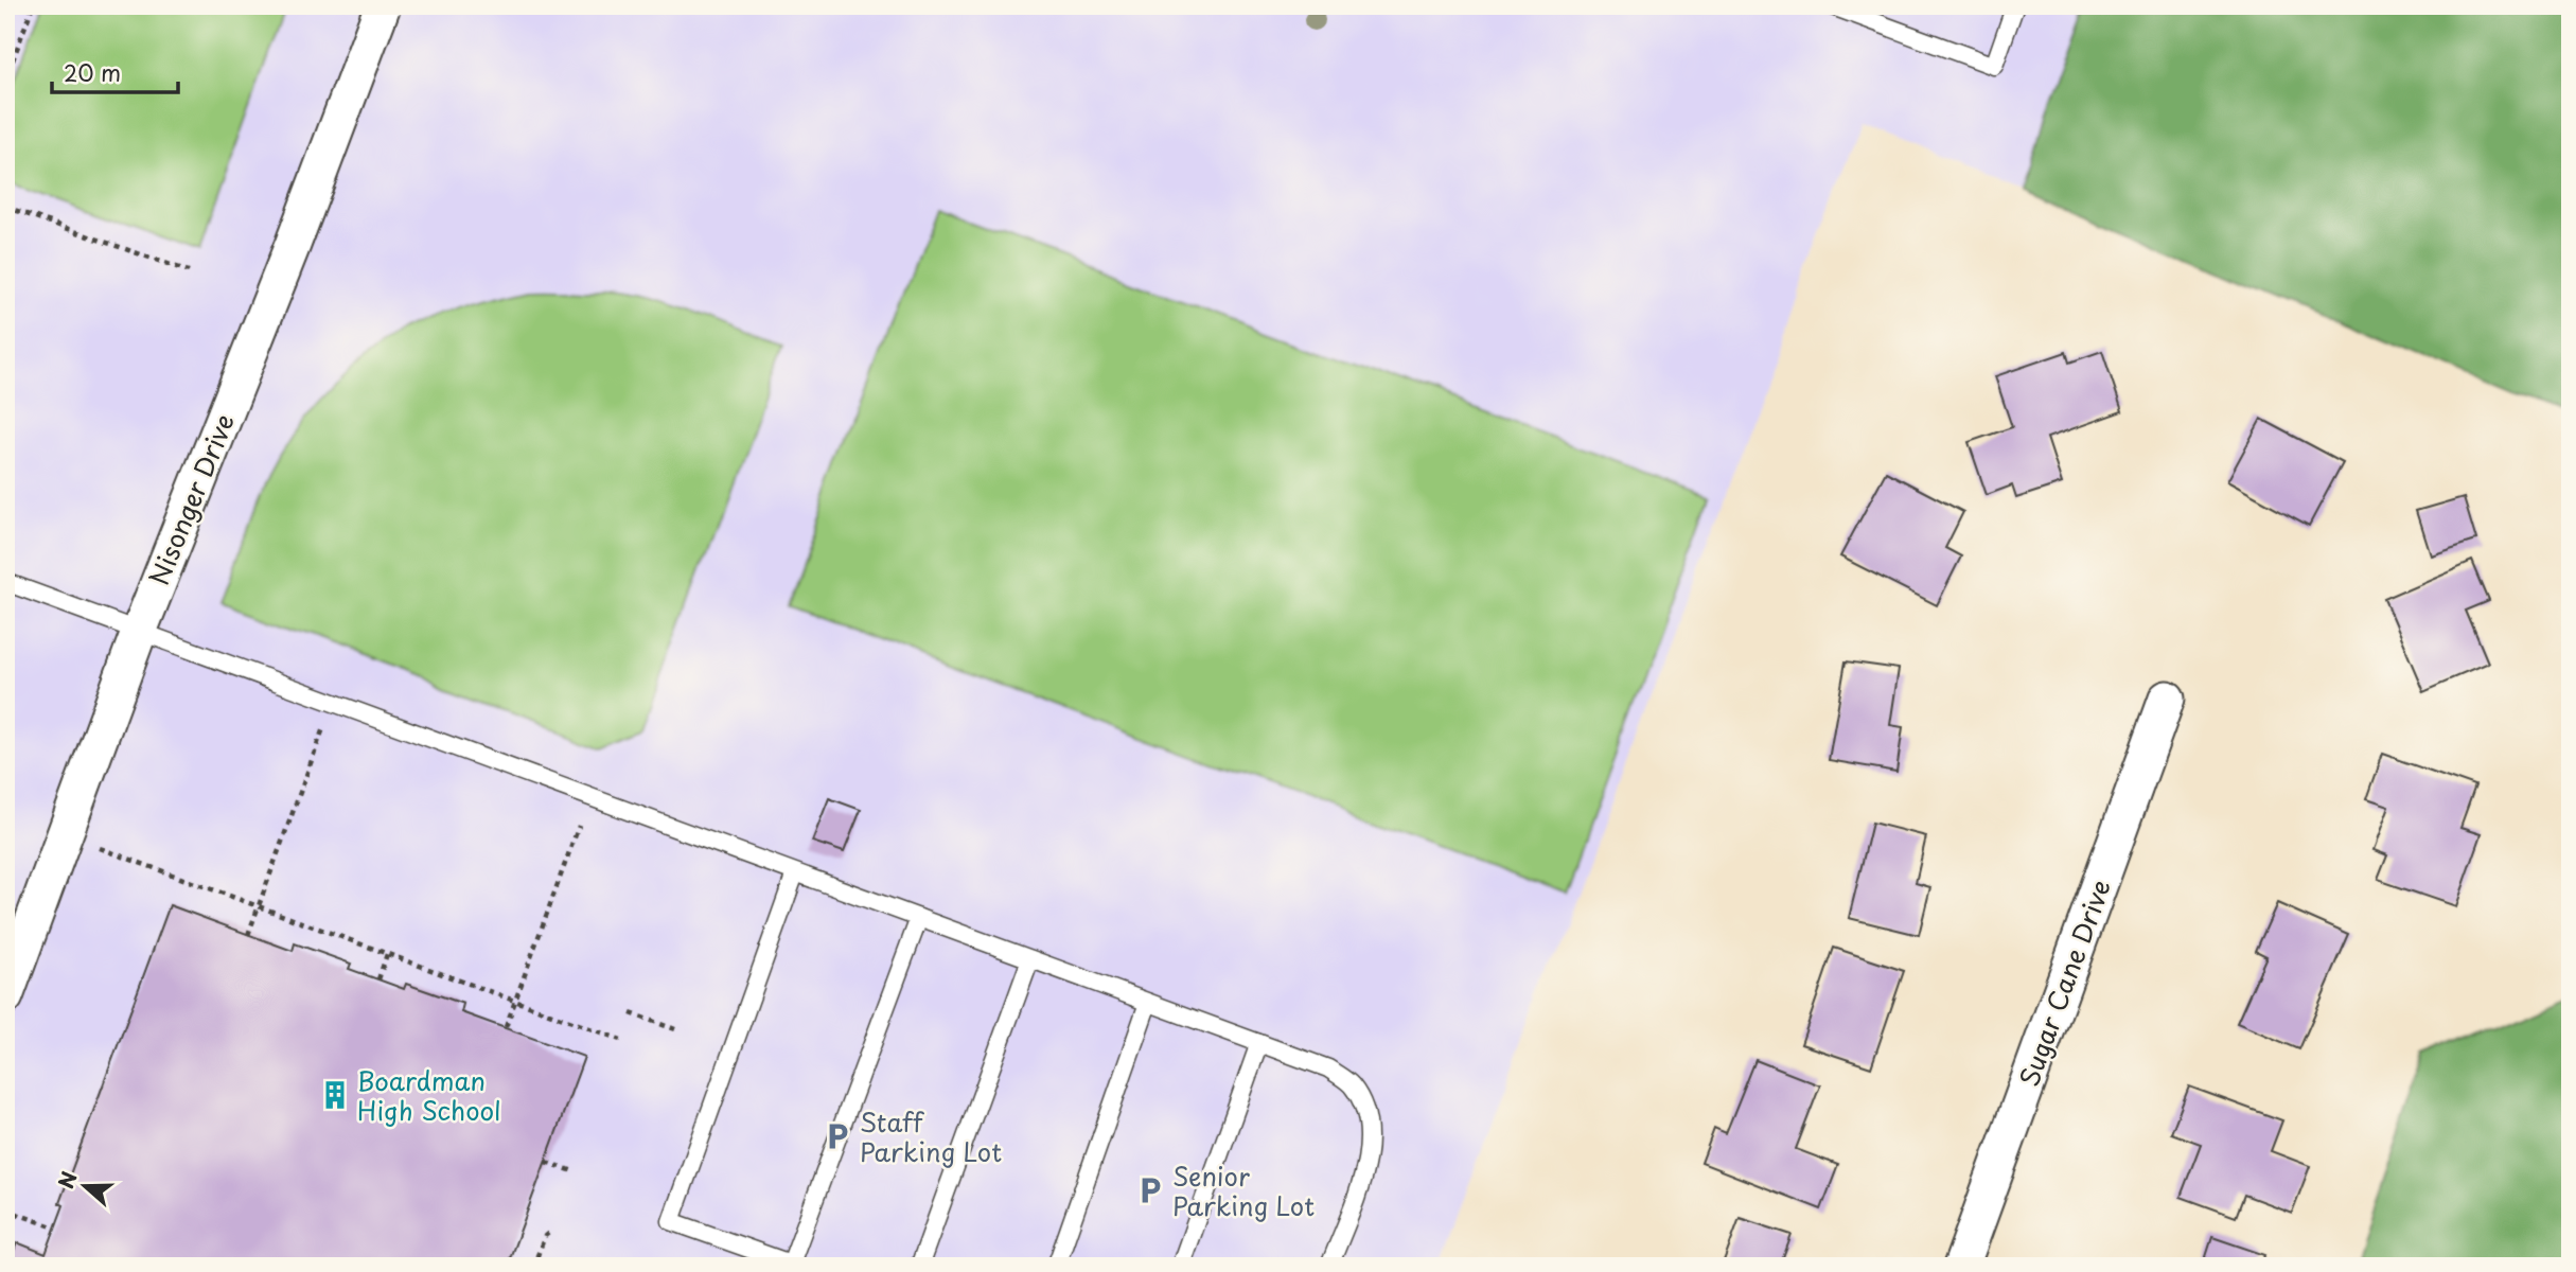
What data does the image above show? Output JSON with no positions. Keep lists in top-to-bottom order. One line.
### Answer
{"streets":{"street":["Nisonger Drive","Sugar Cane Drive"]},"places":{"building":["Boardman High School"],"parking":["Staff Parking Lot","Senior Parking Lot"]},"scale_bar":"20 m","north":"left"}
